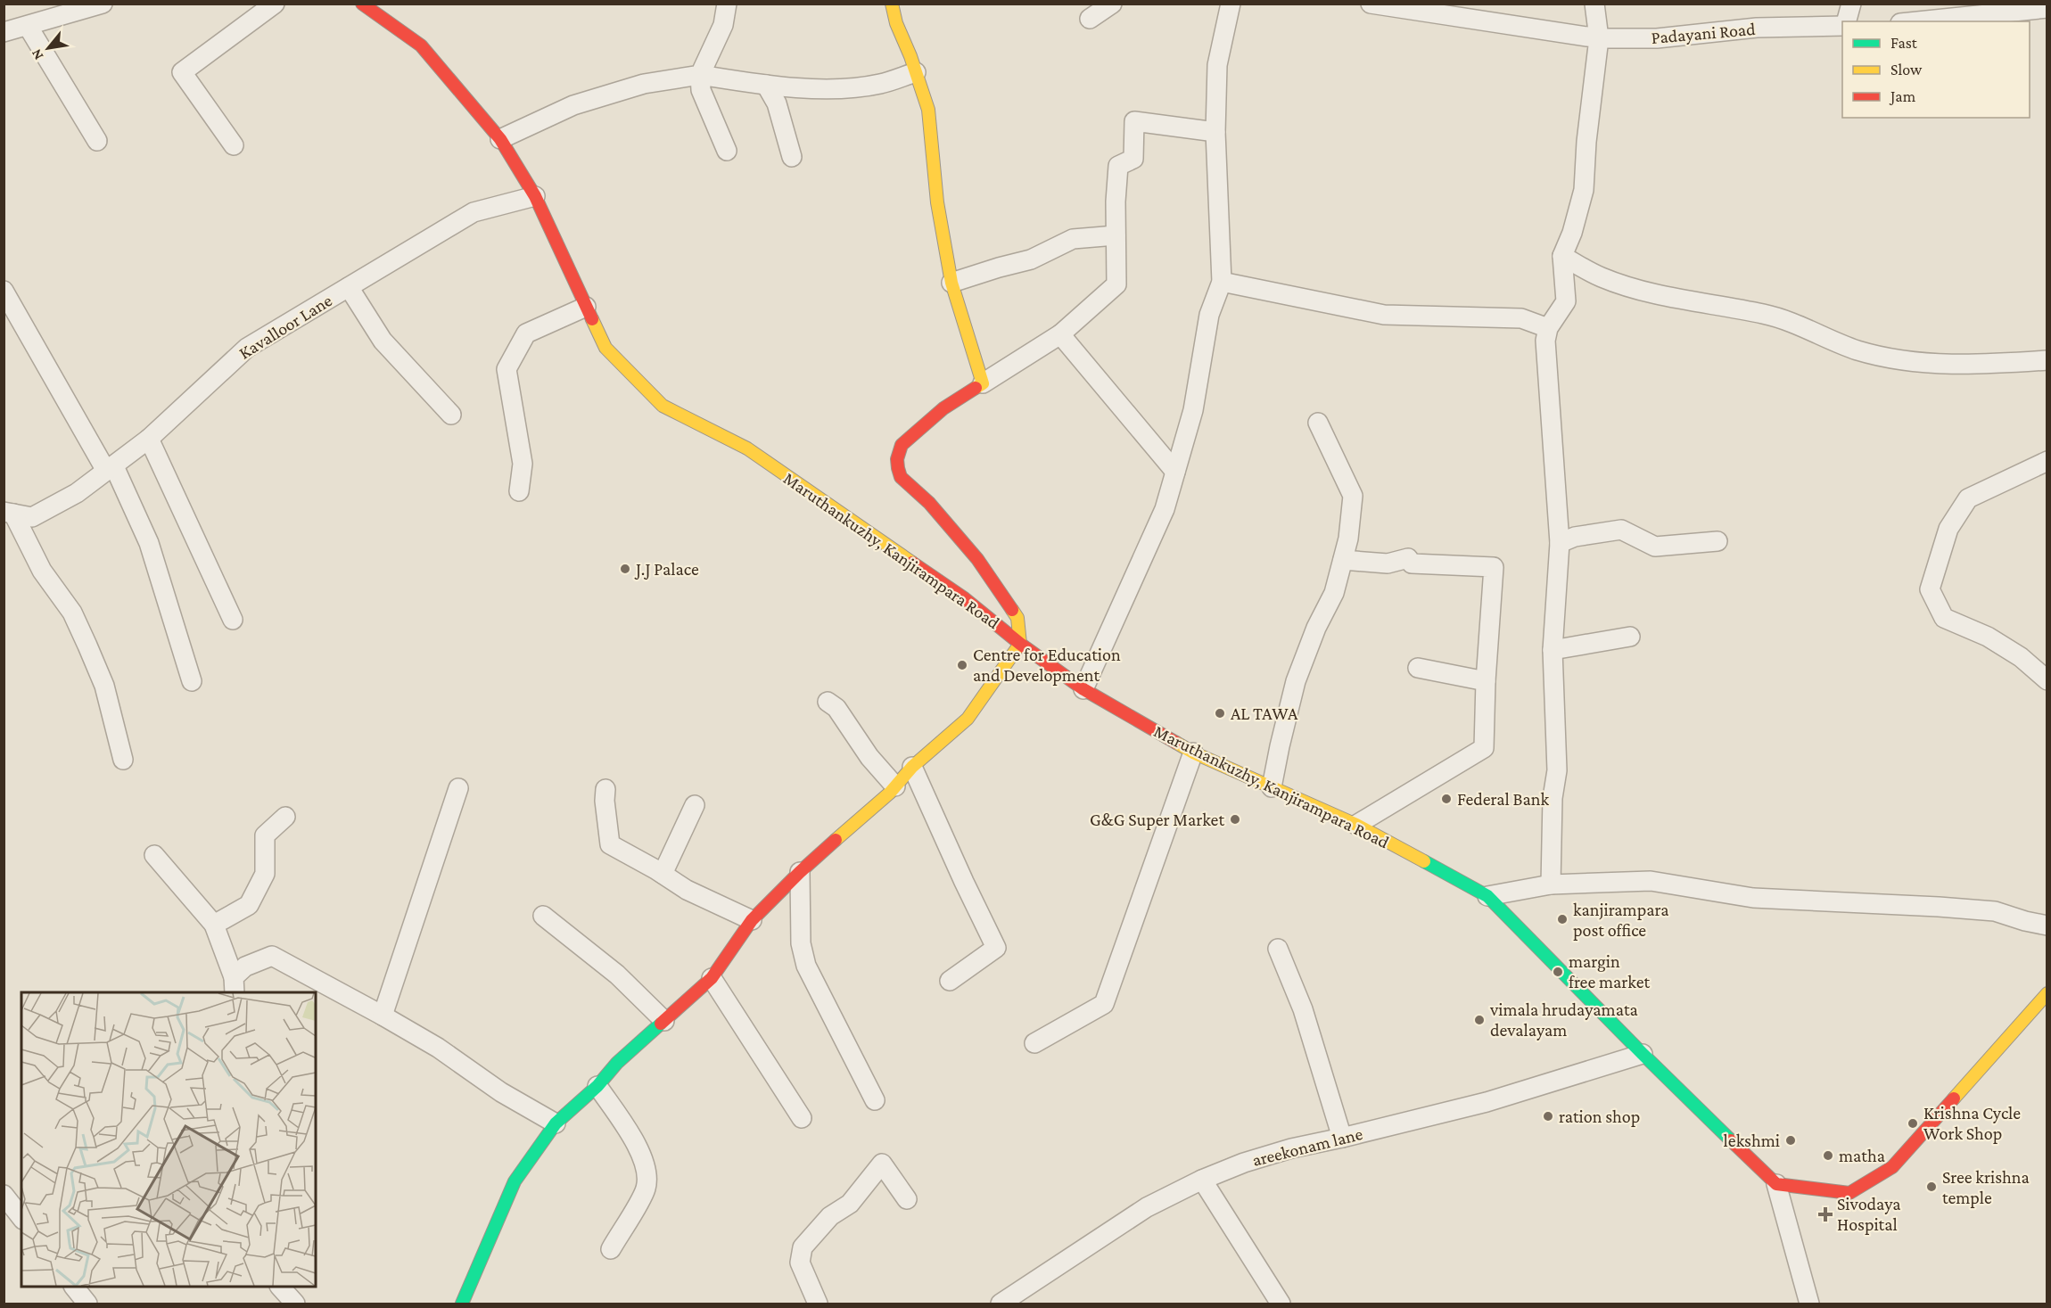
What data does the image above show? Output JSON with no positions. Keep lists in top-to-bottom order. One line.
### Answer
{"streets":{"main road":["Maruthankuzhy, Kanjirampara Road"],"street":["Padayani Road","Kavalloor Lane","areekonam lane"]},"crossings":[["Kavalloor Lane","Maruthankuzhy, Kanjirampara Road"],["Maruthankuzhy, Kanjirampara Road","areekonam lane"]],"places":{"other":["J.J Palace","Centre for Education and Development","AL TAWA","Federal Bank","G&G Super Market","kanjirampara post office","margin free market","vimala hrudayamata devalayam","ration shop","Krishna Cycle Work Shop","lekshmi","matha","Sree krishna temple"],"health":["Sivodaya Hospital"]},"legend":["Fast","Slow","Jam"],"north":"bottom left"}
